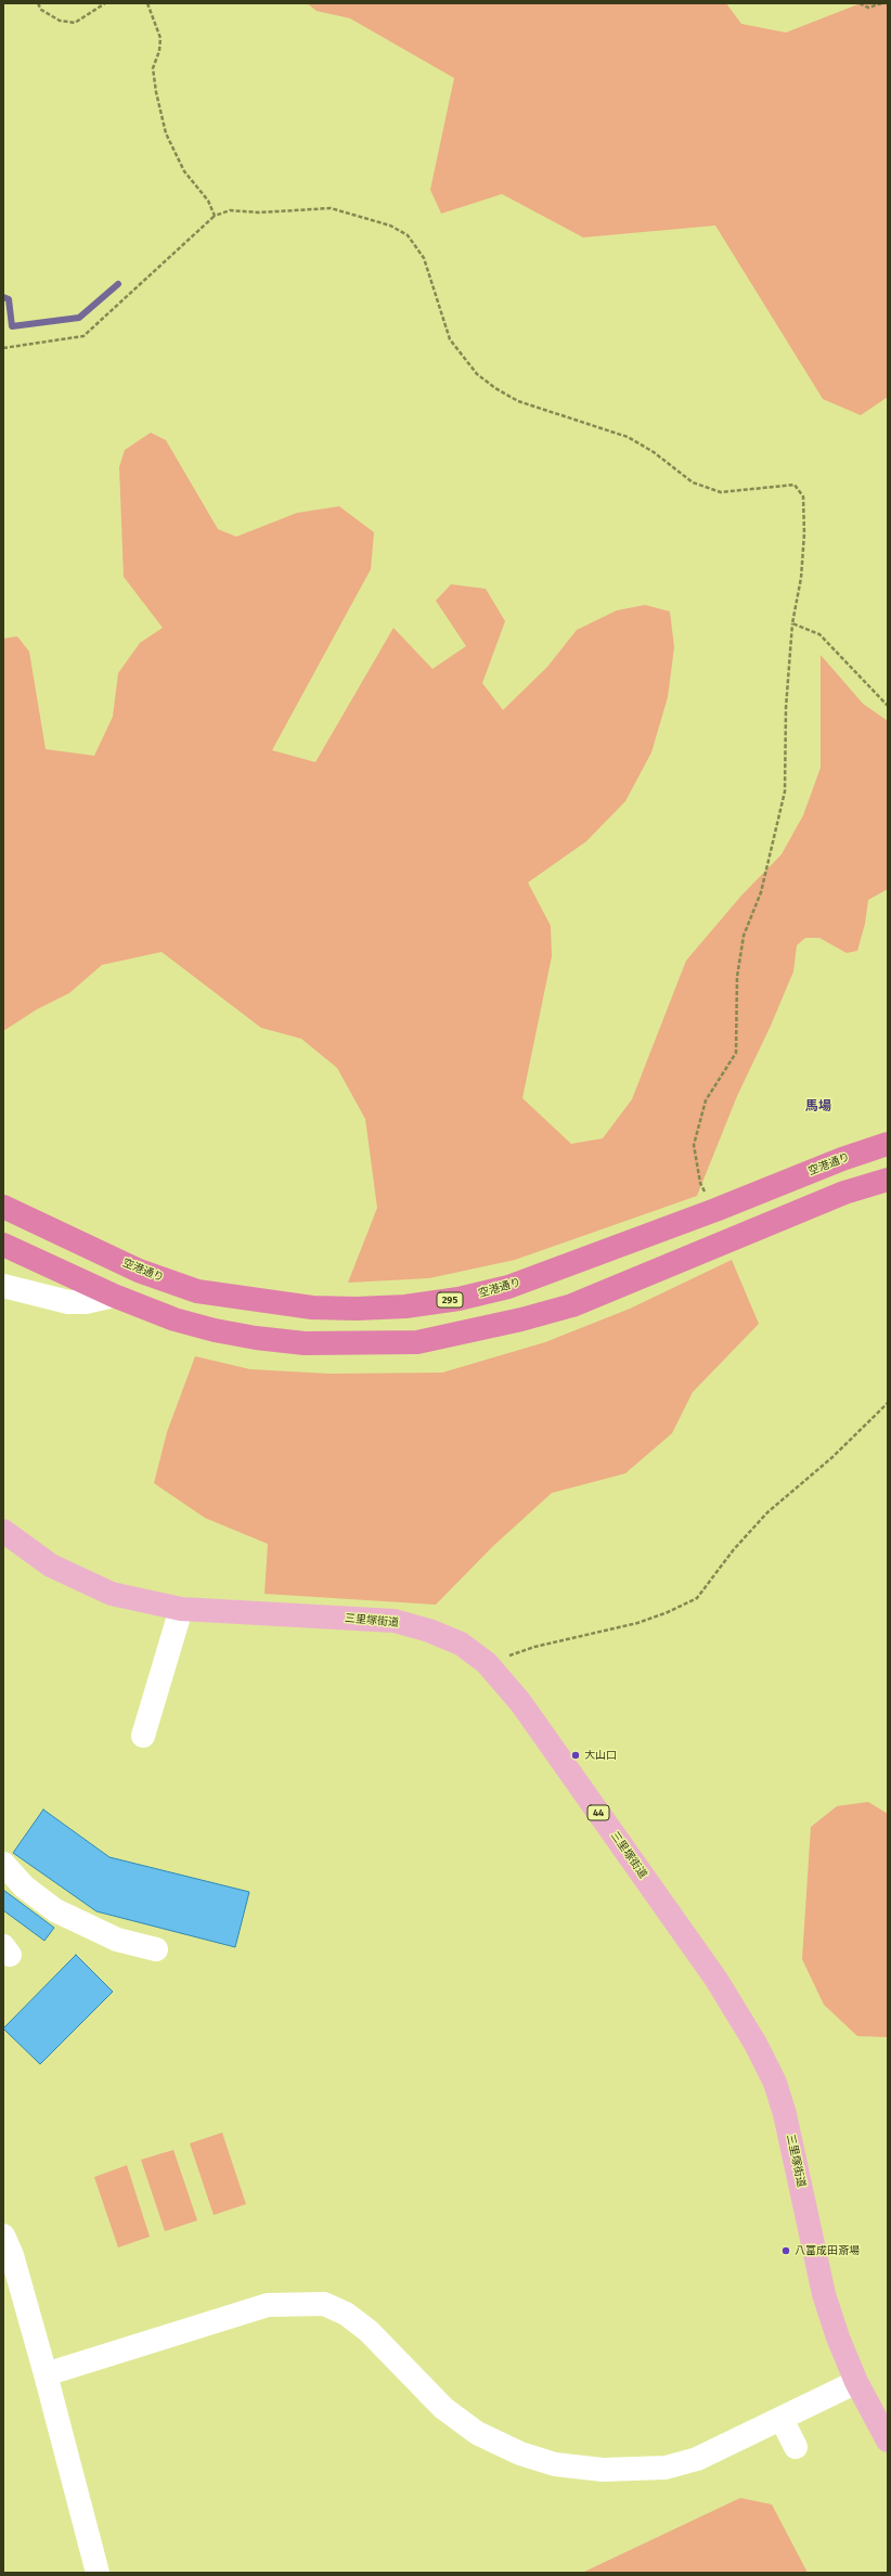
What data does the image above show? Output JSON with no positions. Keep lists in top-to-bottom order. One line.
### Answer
{"streets":{"highway":["空港通り","295"],"main road":["三里塚街道","44"]},"districts":["馬場"],"places":["大山口","八富成田斎場"]}
